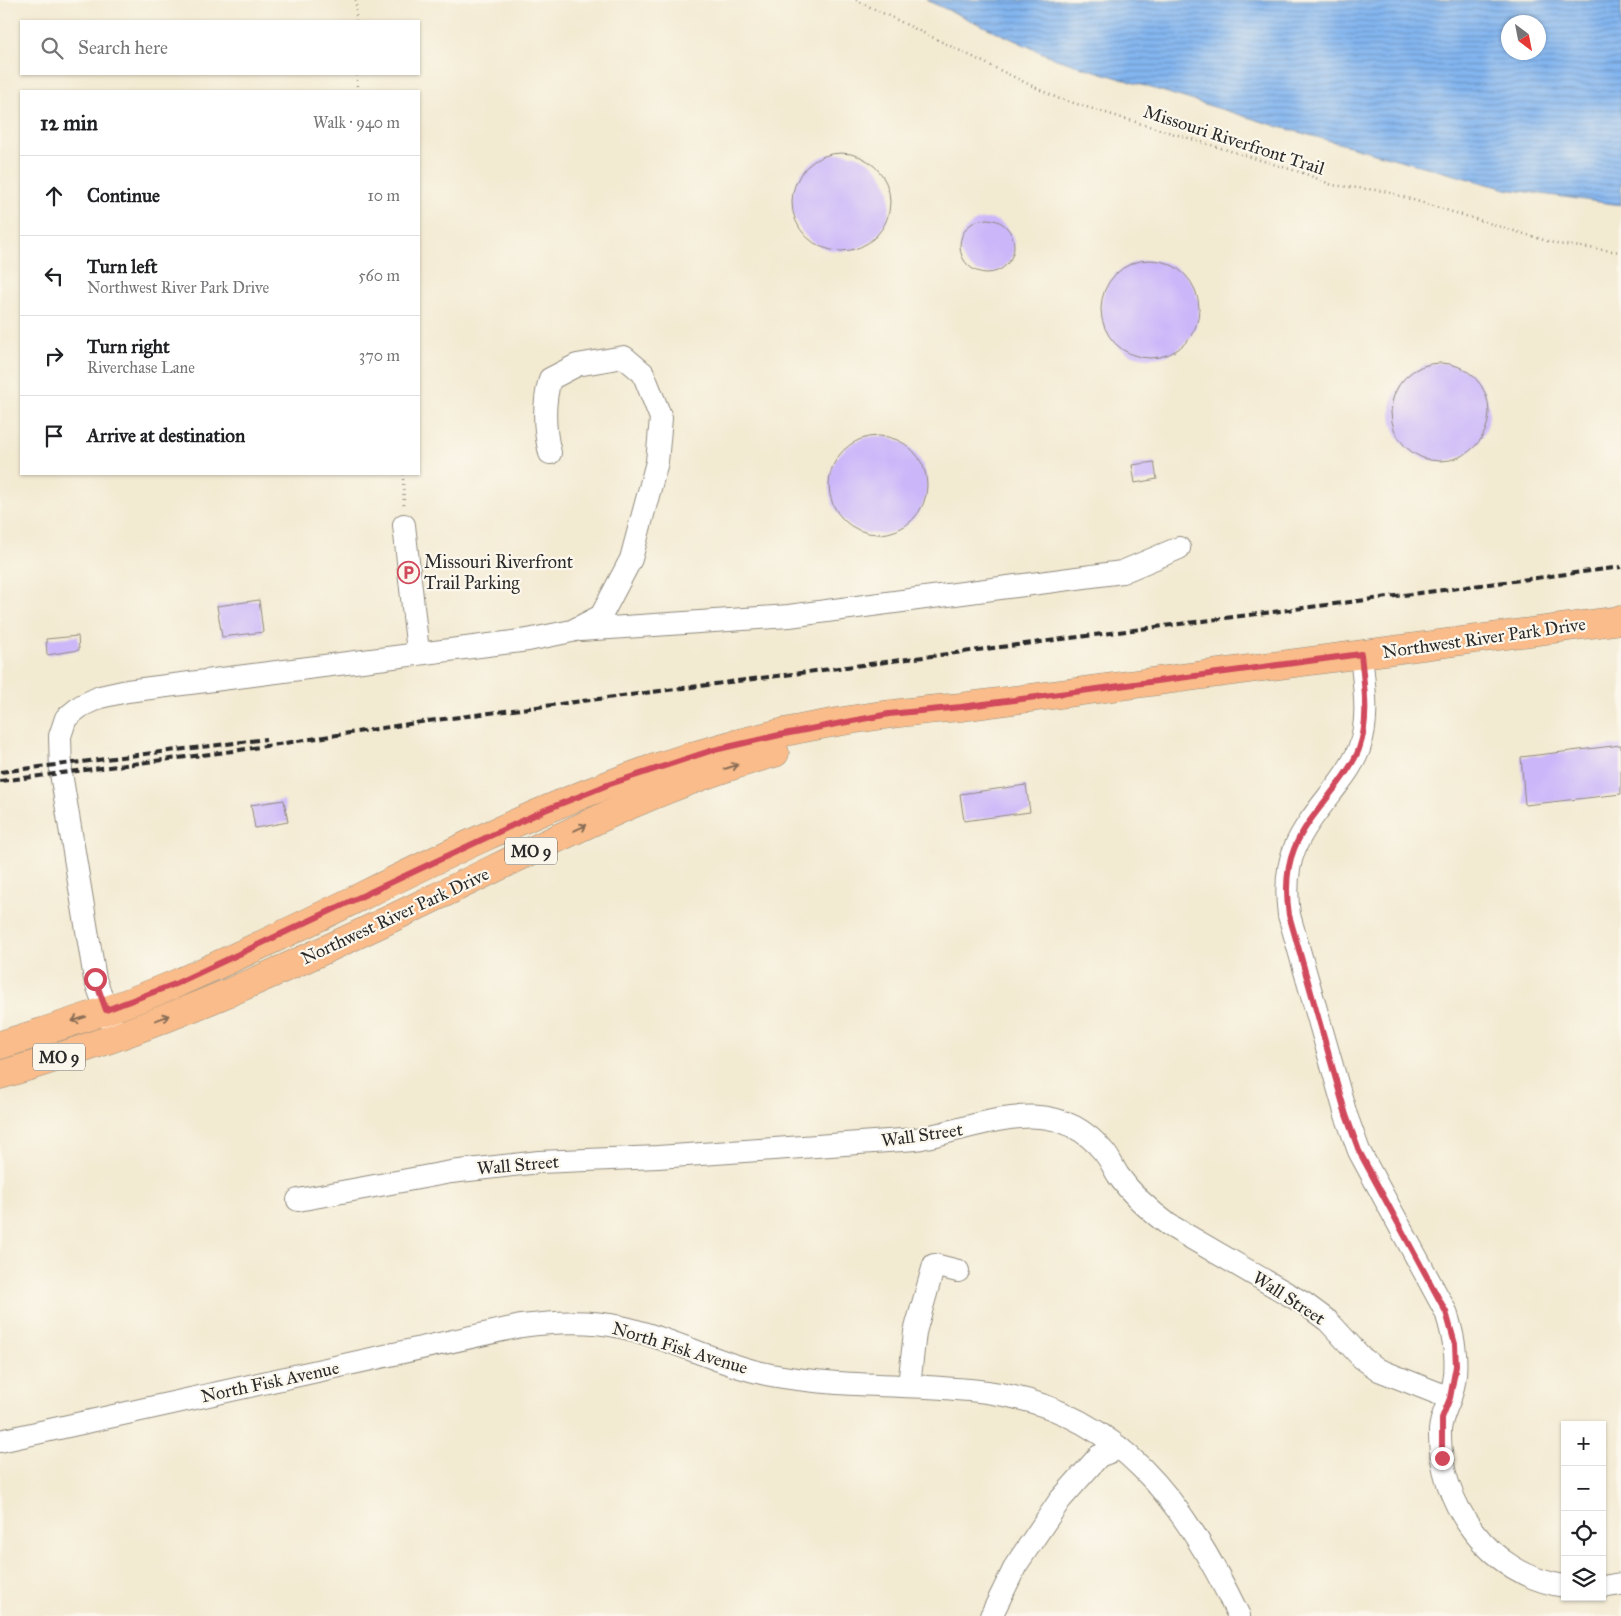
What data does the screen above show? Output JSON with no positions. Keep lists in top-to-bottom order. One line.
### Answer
{"streets":{"main road":["Northwest River Park Drive","MO 9"],"street":["Wall Street","North Fisk Avenue"],"path":["Missouri Riverfront Trail"]},"places":{"parking":["Missouri Riverfront Trail Parking"]},"north":"bottom right","page":{"search":"Search here","heading":["12 min","Walk · 940 m"],"list":[["Continue","10 m"],["Turn left","Northwest River Park Drive","560 m"],["Turn right","Riverchase Lane","370 m"],"Arrive at destination"],"map_buttons":["+","−"]}}
